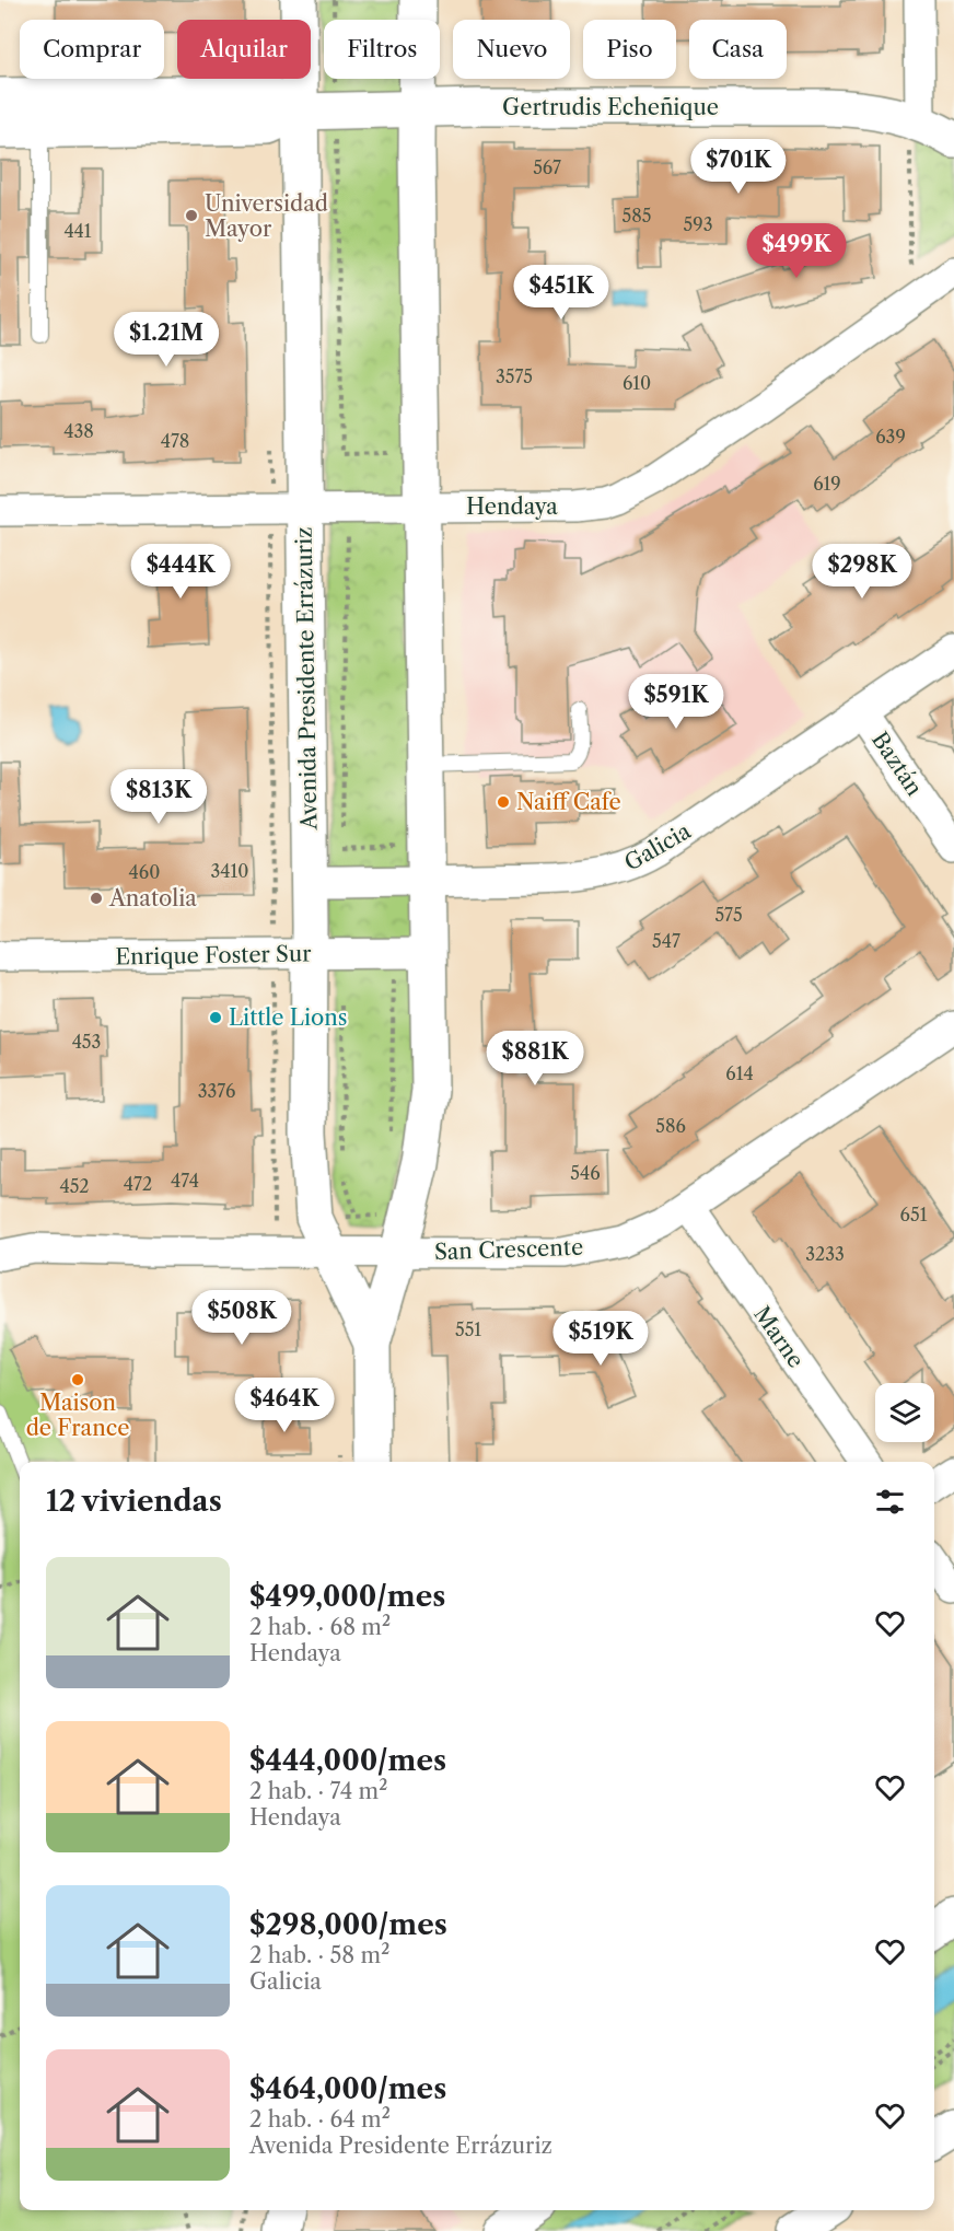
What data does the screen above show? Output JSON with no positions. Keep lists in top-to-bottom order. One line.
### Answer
{"streets":{"main road":["Gertrudis Echeñique","Avenida Presidente Errázuriz"],"street":["Hendaya","Baztán","Galicia","Enrique Foster Sur","San Crescente","Marne"]},"crossings":[["Gertrudis Echeñique","Avenida Presidente Errázuriz"],["Hendaya","Avenida Presidente Errázuriz"],["Avenida Presidente Errázuriz","Galicia"],["Avenida Presidente Errázuriz","Enrique Foster Sur"],["Avenida Presidente Errázuriz","San Crescente"],["Baztán","Galicia"],["San Crescente","Marne"]],"places":["Universidad Mayor","Naiff Cafe","Anatolia","Little Lions","Maison de France"],"house_numbers":["567","585","593","441","3575","610","438","639","478","619","3410","460","575","547","453","614","3376","586","546","474","472","452","651","3233","551"],"page":{"chip":["Comprar","Alquilar","Filtros","Nuevo","Piso","Casa"],"price":["$701K","$499K","$451K","$1.21M","$444K","$298K","$591K","$813K","$881K","$508K","$519K","$464K"],"heading":"12 viviendas","list":[{"name":"$499,000/mes","note":"2 hab. · 68 m² · Hendaya"},{"name":"$444,000/mes","note":"2 hab. · 74 m² · Hendaya"},{"name":"$298,000/mes","note":"2 hab. · 58 m² · Galicia"},{"name":"$464,000/mes","note":"2 hab. · 64 m² · Avenida Presidente Errázuriz"}]}}
